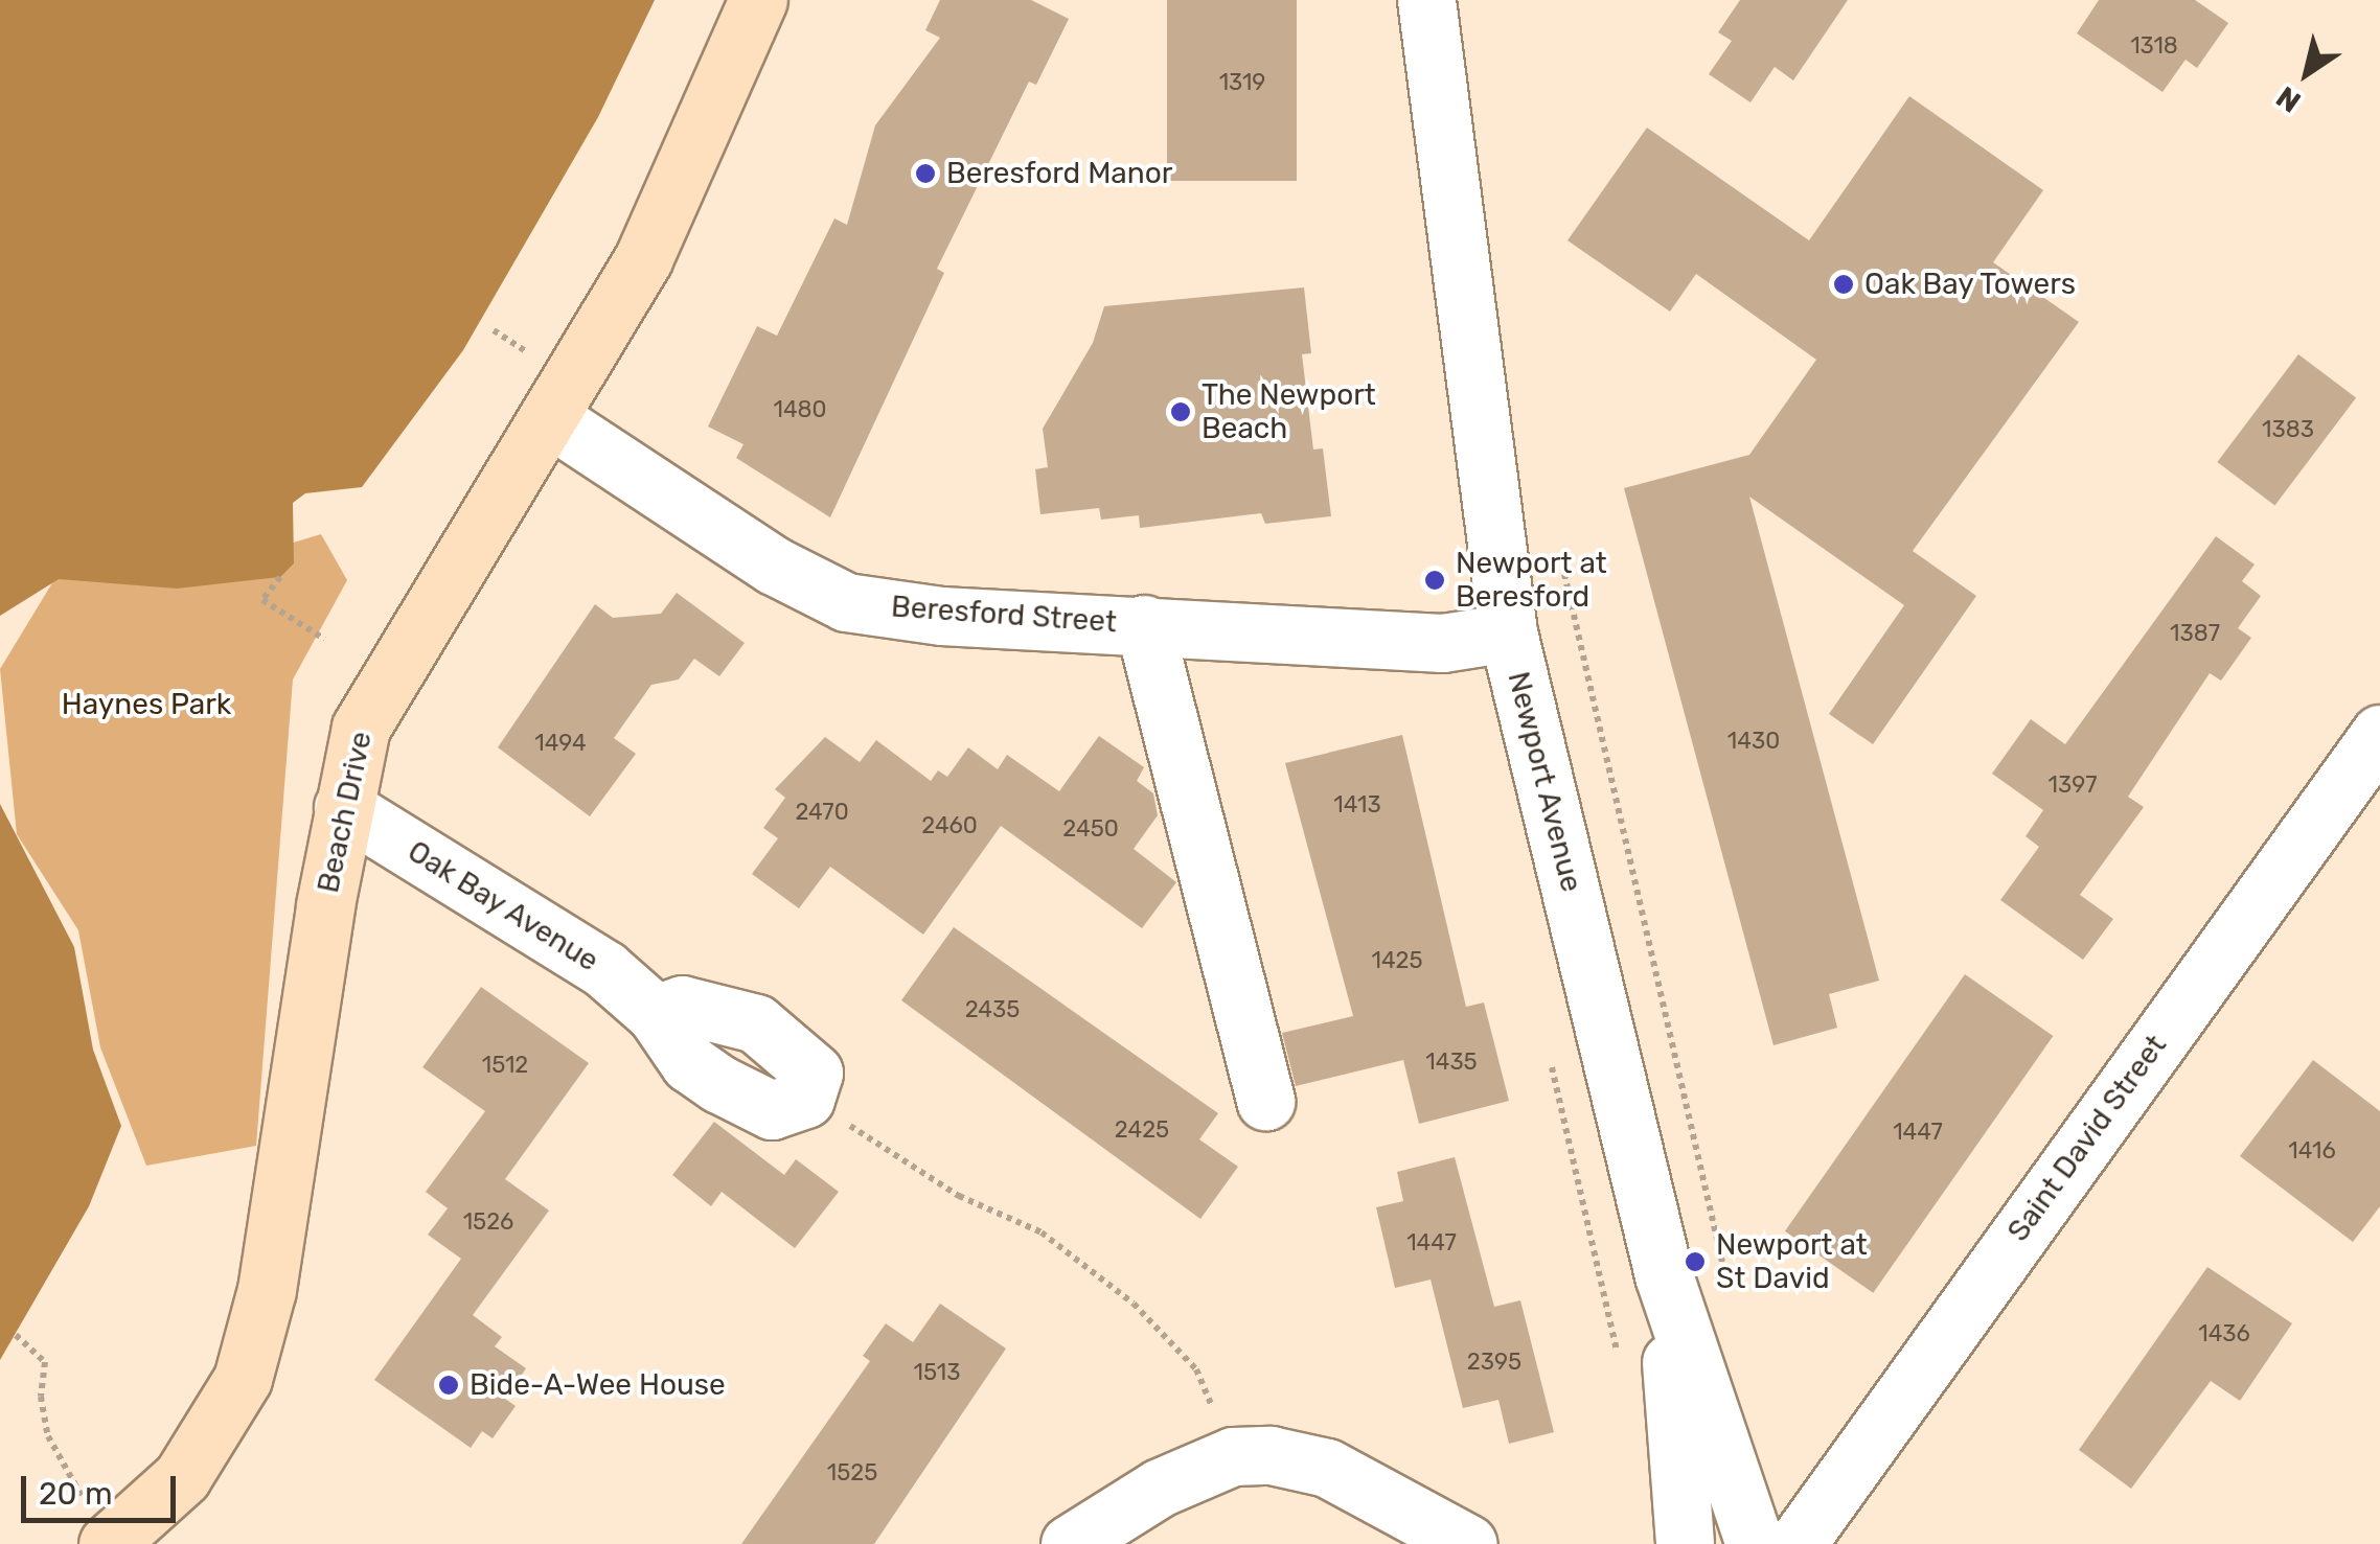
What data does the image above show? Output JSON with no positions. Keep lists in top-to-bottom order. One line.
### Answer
{"streets":{"main road":["Beach Drive"],"street":["Beresford Street","Newport Avenue","Oak Bay Avenue","Saint David Street"]},"crossings":[["Beresford Street","Newport Avenue"],["Beresford Street","Beach Drive"],["Beach Drive","Oak Bay Avenue"]],"parks":["Haynes Park"],"places":["Beresford Manor","Oak Bay Towers","The Newport Beach","Newport at Beresford","Newport at St David","Bide-A-Wee House"],"house_numbers":["1318","1319","1480","1383","1387","1430","1494","1397","1413","2470","2460","2450","1425","2435","1435","1512","2425","1447","1416","1526","1447","1436","2395","1513","1525"],"scale_bar":"20 m","north":"bottom left"}
